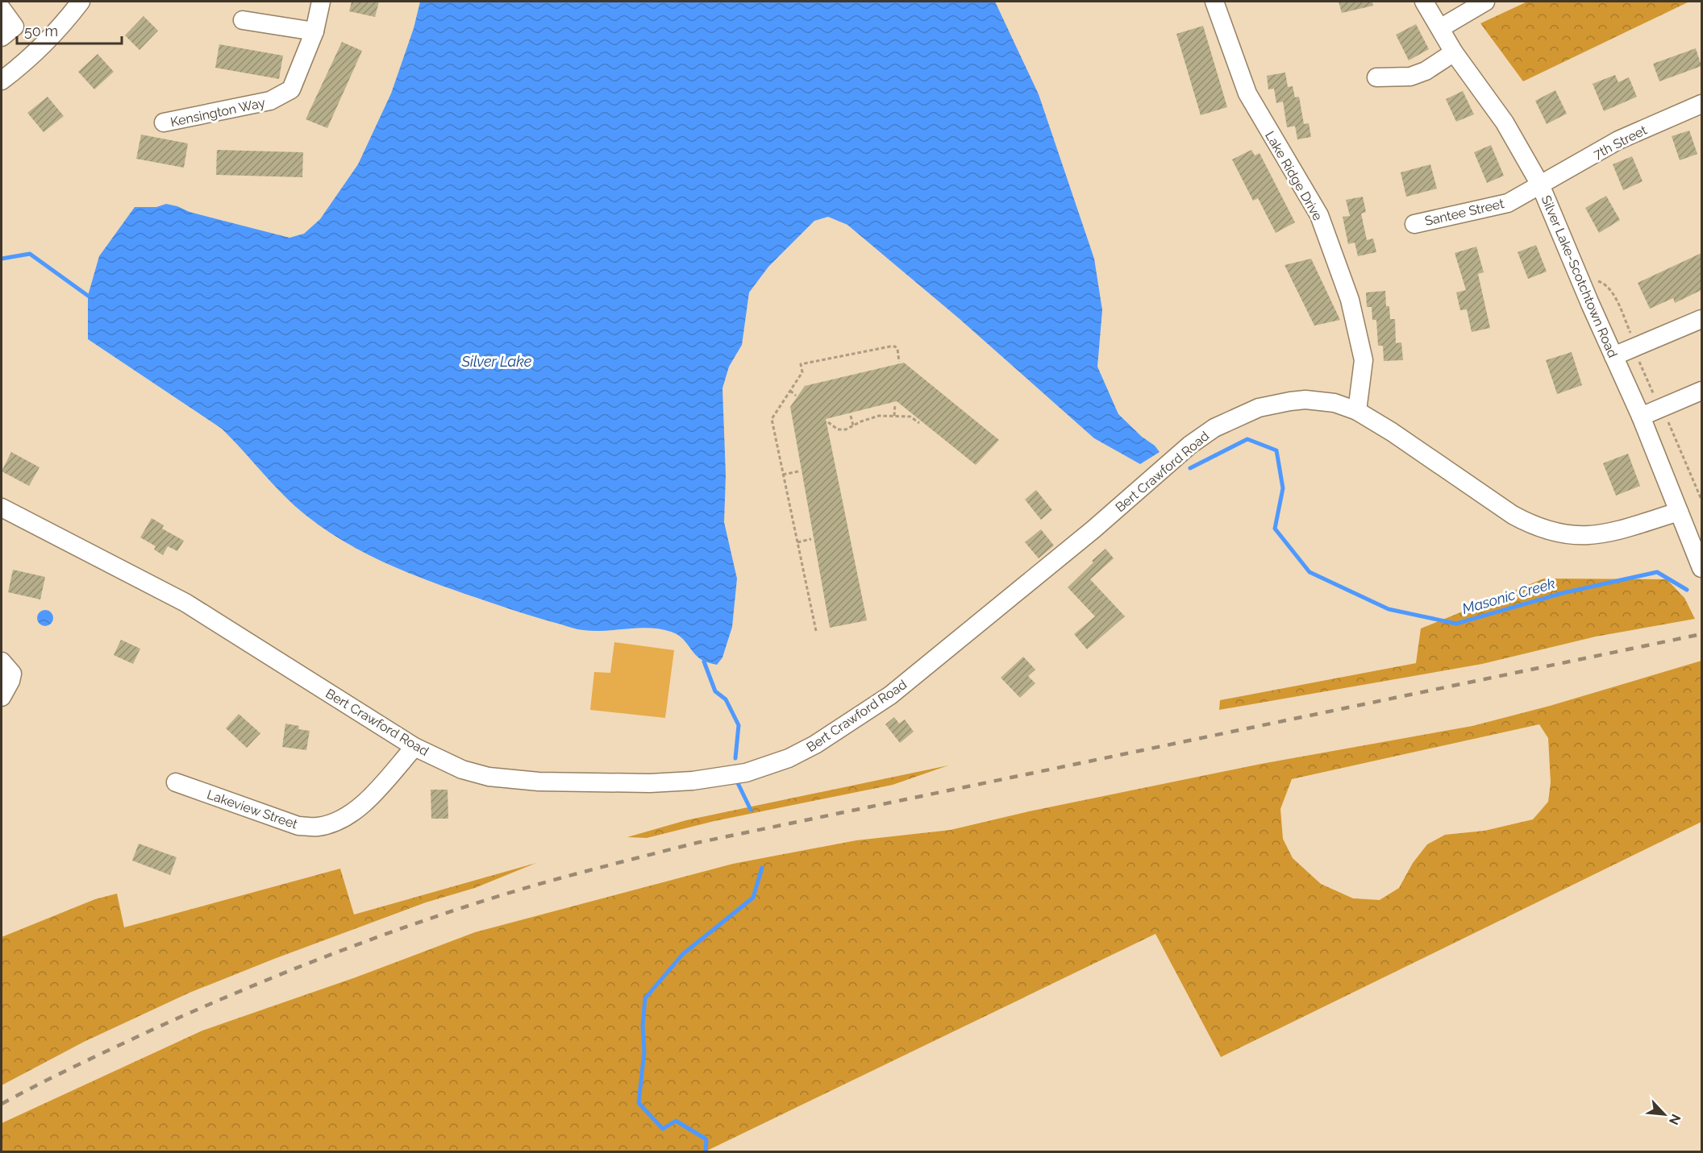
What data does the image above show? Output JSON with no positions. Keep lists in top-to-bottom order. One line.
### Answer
{"streets":{"street":["Kensington Way","7th Street","Lake Ridge Drive","Santee Street","Silver Lake-Scotchtown Road","Bert Crawford Road","Lakeview Street"]},"crossings":[["7th Street","Santee Street"],["7th Street","Silver Lake-Scotchtown Road"],["Lake Ridge Drive","Bert Crawford Road"],["Santee Street","Silver Lake-Scotchtown Road"],["Silver Lake-Scotchtown Road","Bert Crawford Road"],["Bert Crawford Road","Lakeview Street"]],"water":["Silver Lake","Masonic Creek"],"scale_bar":"50 m","north":"bottom right"}
